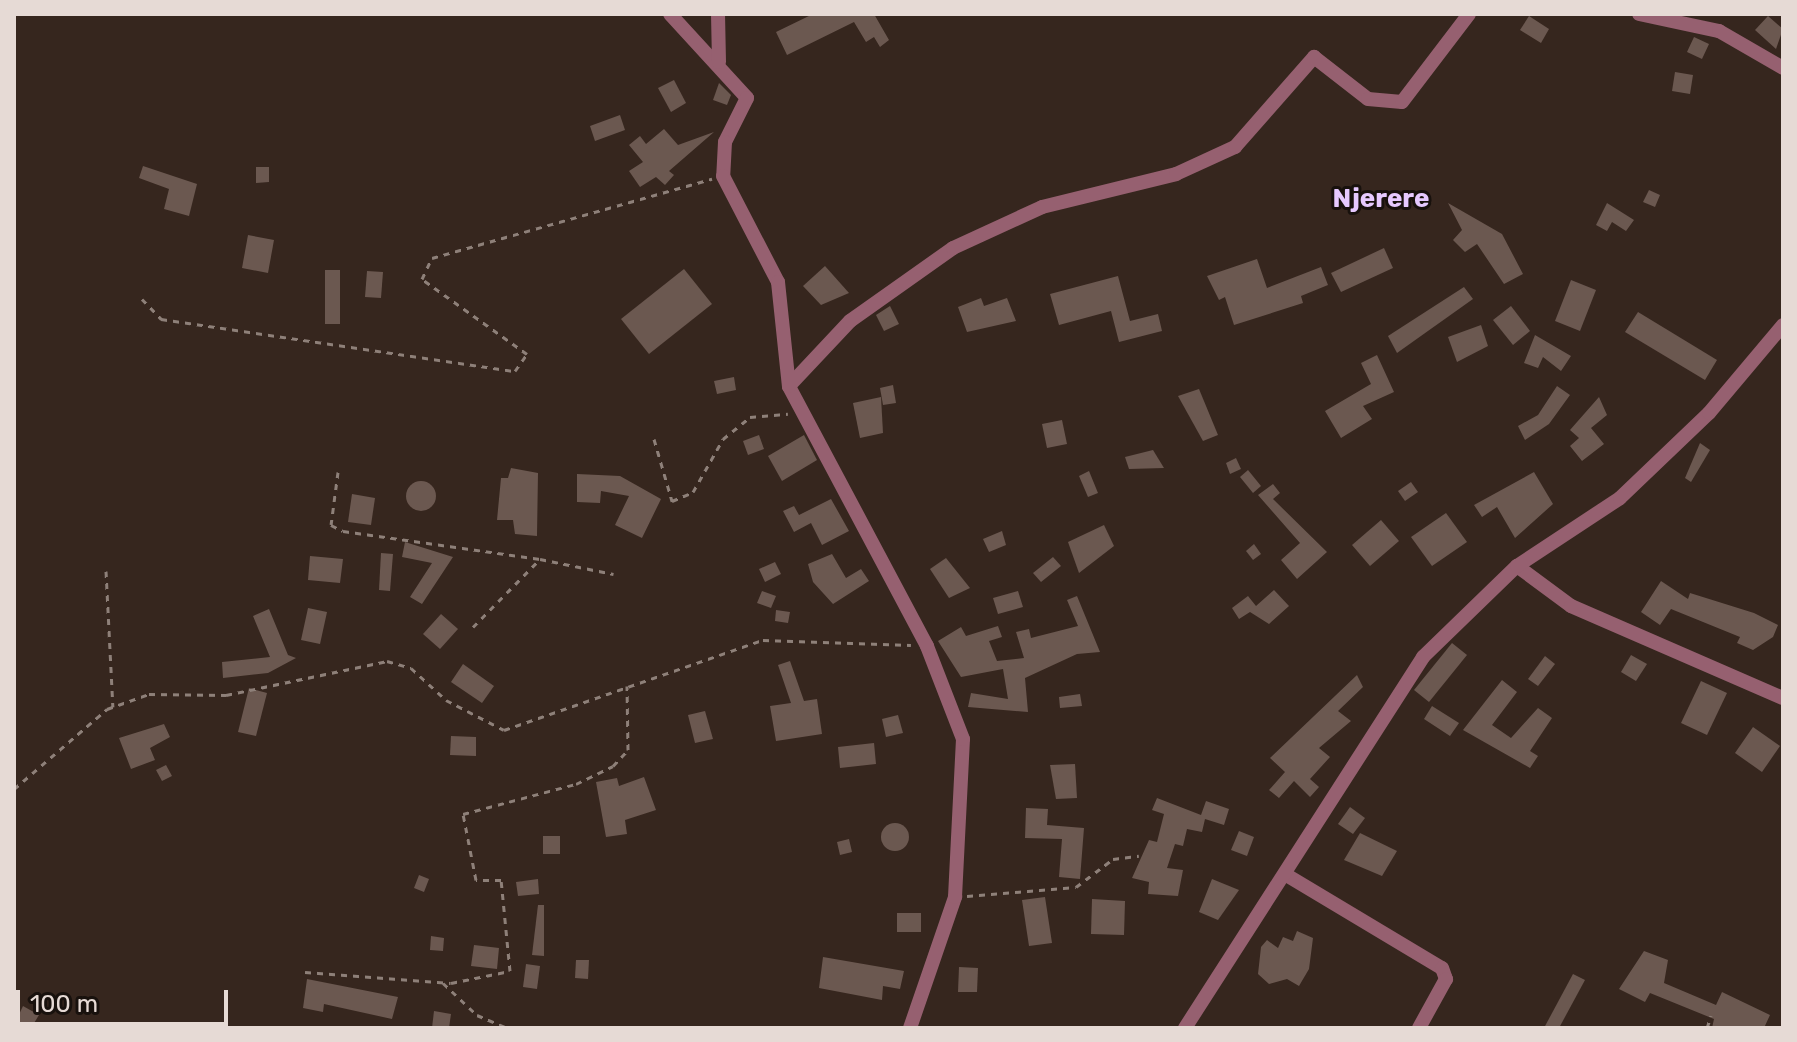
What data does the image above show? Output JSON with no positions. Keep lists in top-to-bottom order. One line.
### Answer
{"districts":["Njerere"],"scale_bar":"100 m"}
